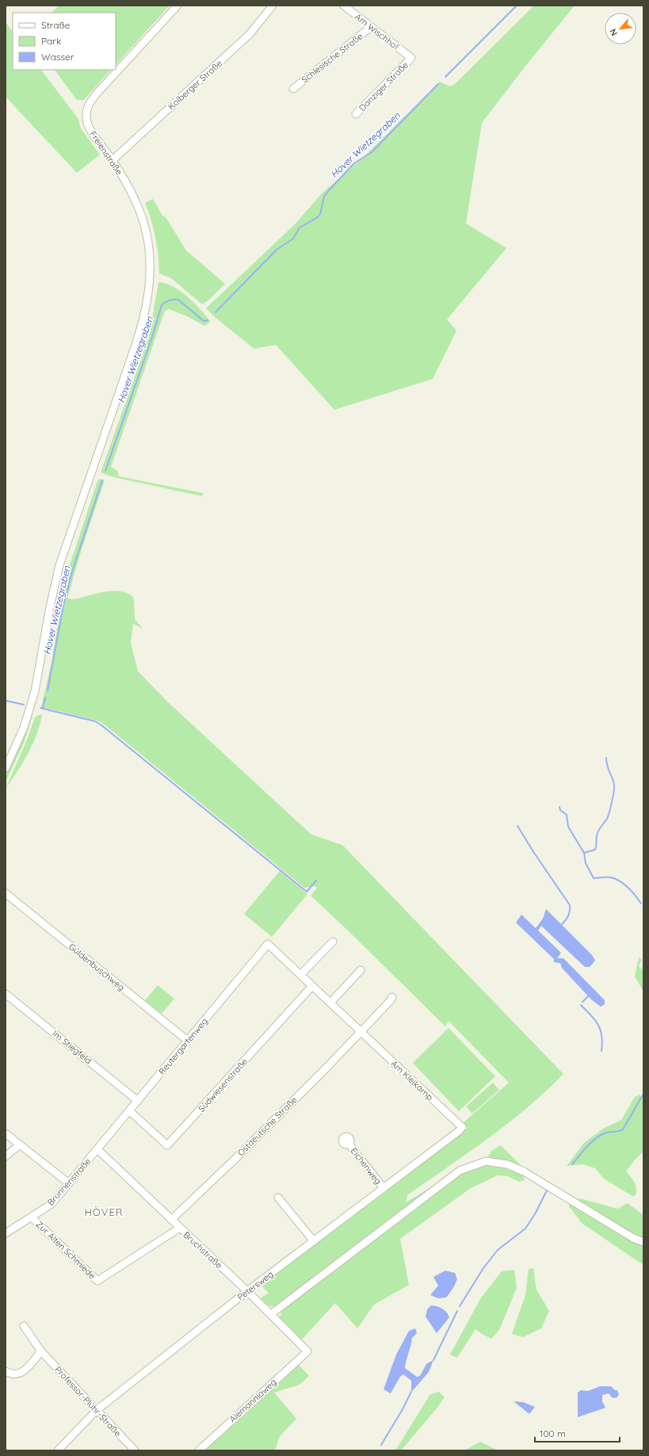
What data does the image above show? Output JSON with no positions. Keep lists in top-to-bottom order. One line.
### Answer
{"streets":{"street":["Am Wischhof","Schlesische Straße","Kolberger Straße","Danziger Straße","Freienstraße","Güldenbuschweg","Reutergartenweg","Im Stiegfeld","Am Kleikamp","Südwiesenstraße","Ostdeutsche Straße","Eichenweg","Brunnenstraße","Zur Alten Schmiede","Bruchstraße","Petersweg","Alemanniaweg","Professor-Plühr-Straße"]},"crossings":[["Am Wischhof","Schlesische Straße"],["Am Wischhof","Danziger Straße"],["Kolberger Straße","Freienstraße"],["Güldenbuschweg","Reutergartenweg"],["Reutergartenweg","Im Stiegfeld"],["Reutergartenweg","Am Kleikamp"],["Reutergartenweg","Südwiesenstraße"],["Reutergartenweg","Brunnenstraße"],["Reutergartenweg","Bruchstraße"],["Am Kleikamp","Südwiesenstraße"],["Am Kleikamp","Ostdeutsche Straße"],["Am Kleikamp","Petersweg"],["Ostdeutsche Straße","Bruchstraße"],["Eichenweg","Petersweg"],["Brunnenstraße","Zur Alten Schmiede"],["Brunnenstraße","Bruchstraße"],["Zur Alten Schmiede","Bruchstraße"],["Bruchstraße","Petersweg"],["Bruchstraße","Alemanniaweg"],["Petersweg","Professor-Plühr-Straße"]],"districts":["HÖVER"],"water":["Hover Wietzegraben"],"legend":["Straße","Park","Wasser"],"scale_bar":"100 m","north":"bottom left"}
